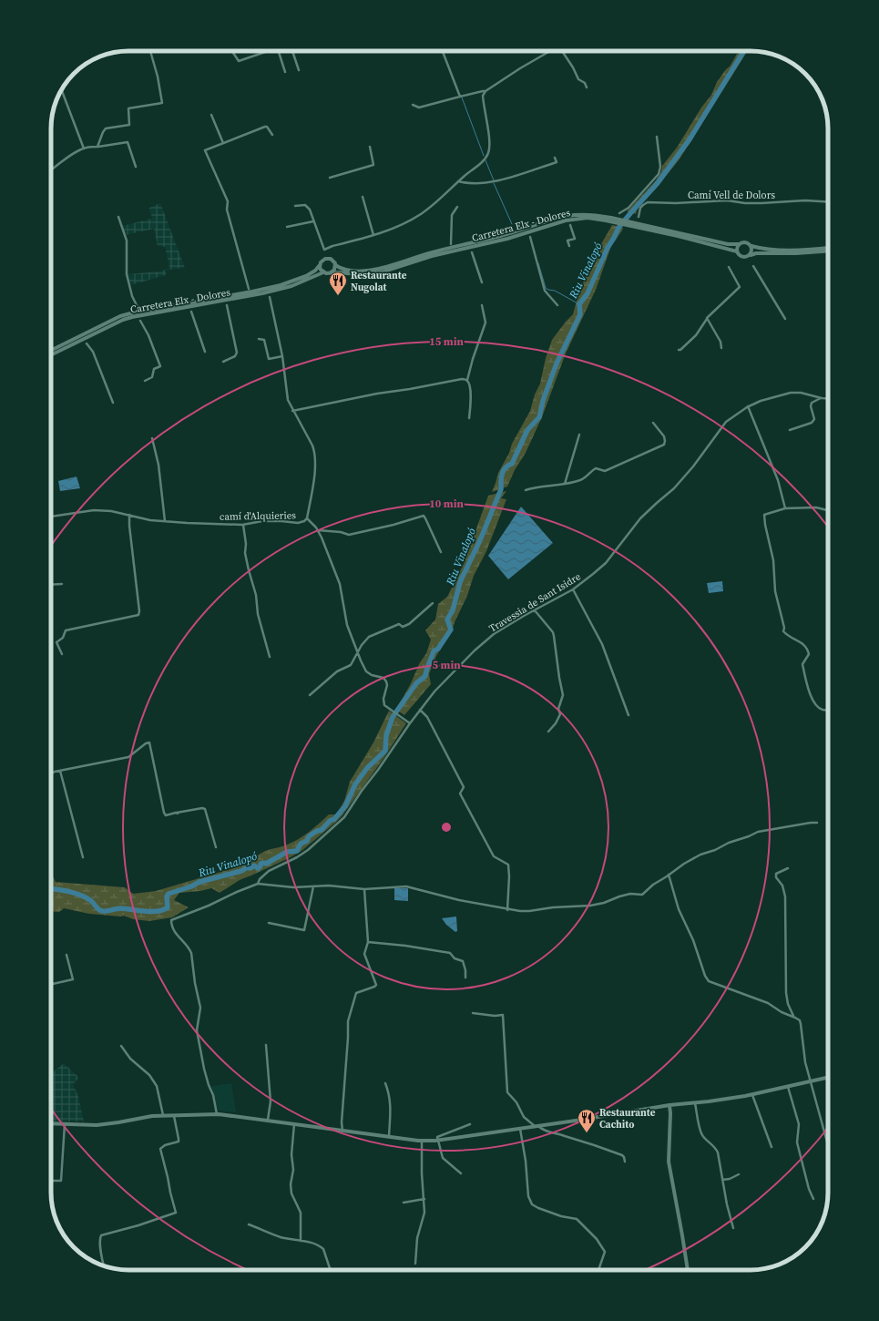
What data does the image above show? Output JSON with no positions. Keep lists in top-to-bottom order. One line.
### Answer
{"streets":{"main road":["Carretera Elx - Dolores"],"street":["Camí Vell de Dolors","camí d'Alquieries","Travessia de Sant Isidre"]},"water":["Riu Vinalopó"],"places":{"restaurant":["Restaurante Nugolat","Restaurante Cachito"]},"rings":["15 min","10 min","5 min"]}
